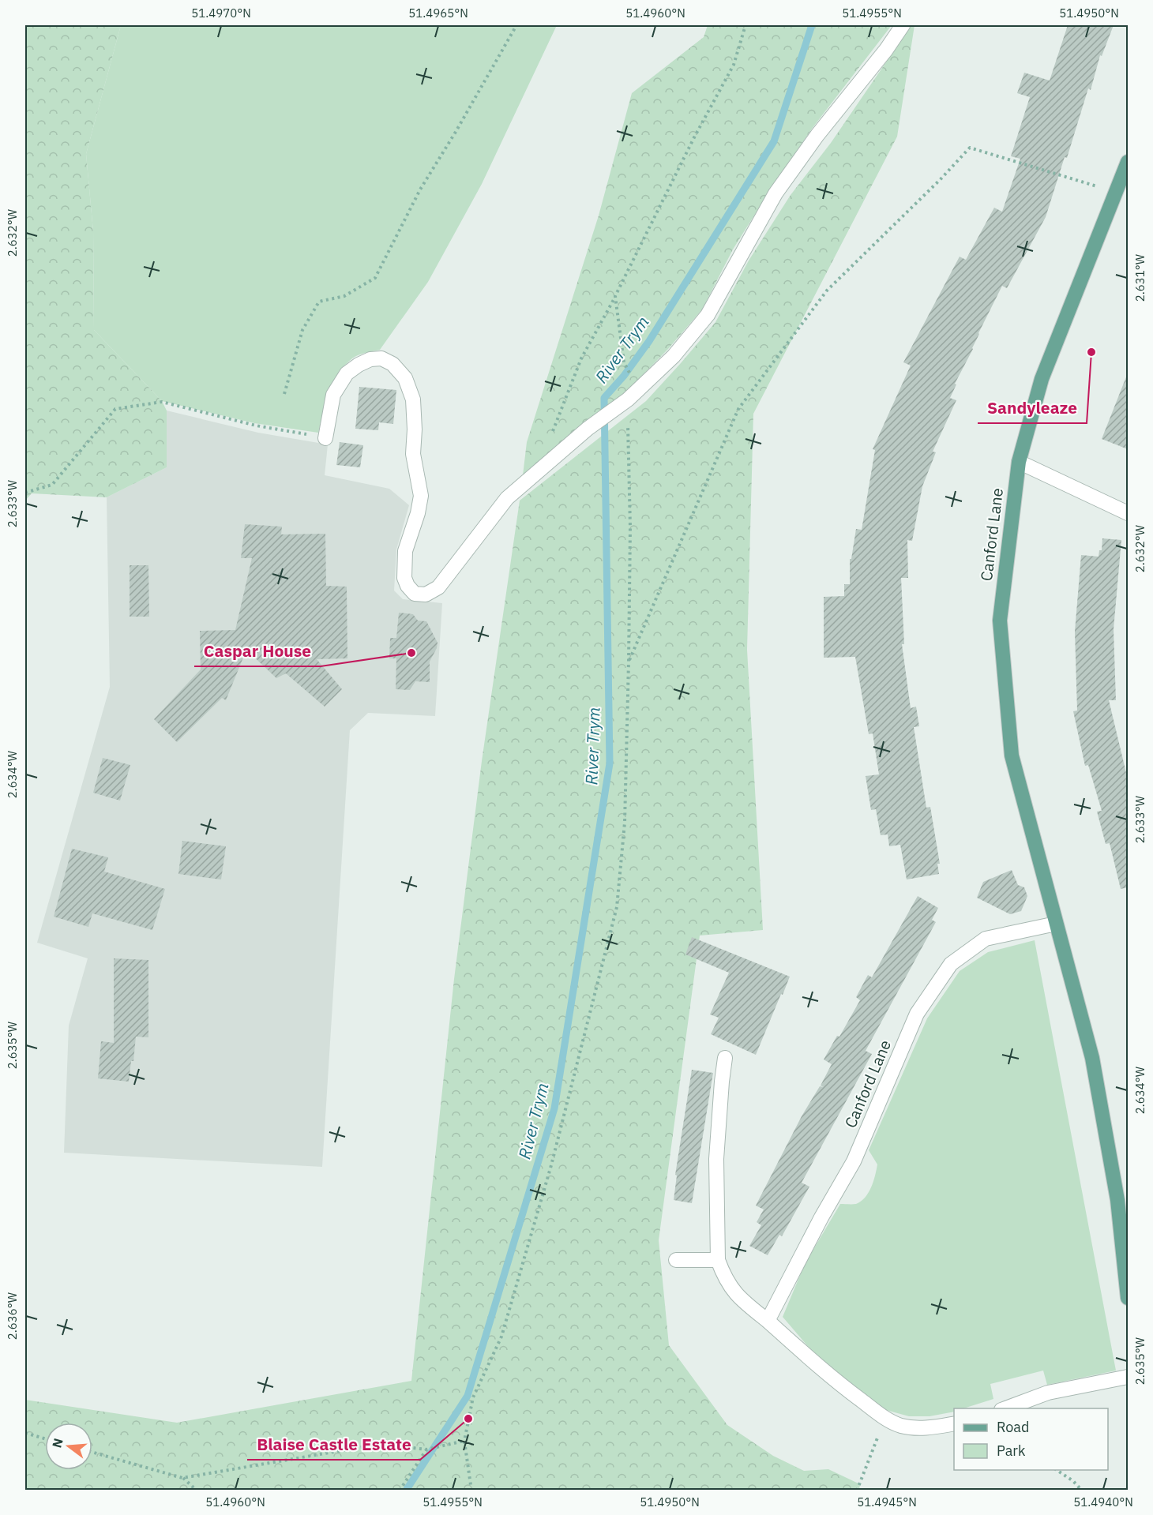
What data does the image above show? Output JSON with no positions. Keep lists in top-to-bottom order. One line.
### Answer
{"streets":{"main road":["Canford Lane"]},"water":["River Trym"],"places":["Sandyleaze","Caspar House","Blaise Castle Estate"],"legend":["Road","Park"],"north":"left","coordinates":["51.4970°N","51.4965°N","51.4960°N","51.4955°N","51.4950°N","2.632°W","2.631°W","2.633°W","2.634°W","2.635°W","2.636°W","51.4945°N","51.4940°N"]}
